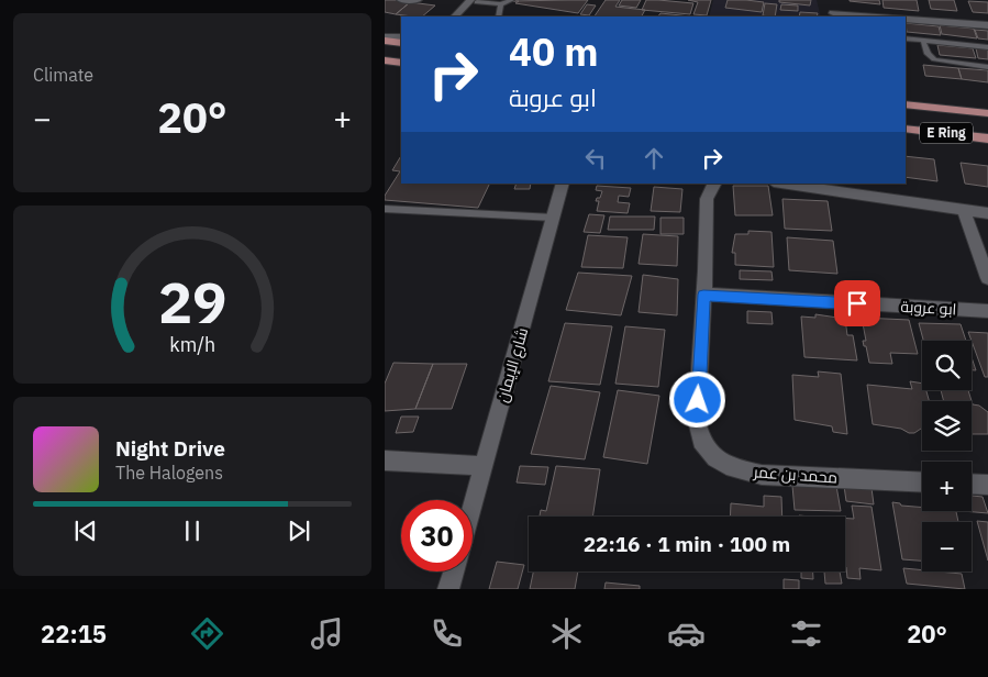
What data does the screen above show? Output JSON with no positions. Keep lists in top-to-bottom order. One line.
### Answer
{"streets":{"main road":["E Ring"],"street":["ابو عروبة","شارع الإيمان","محمد بن عمر"]},"crossings":[["ابو عروبة","محمد بن عمر"]],"page":{"tile":"Climate","turn":["40 m","ابو عروبة"],"heat":["−","20°","+"],"map_buttons":["+","−"],"song":["Night Drive","The Halogens"],"limit":"30","trip":"22:16 · 1 min · 100 m","tabs":["22:15","20°"],"gauge":["29","km/h"]}}
